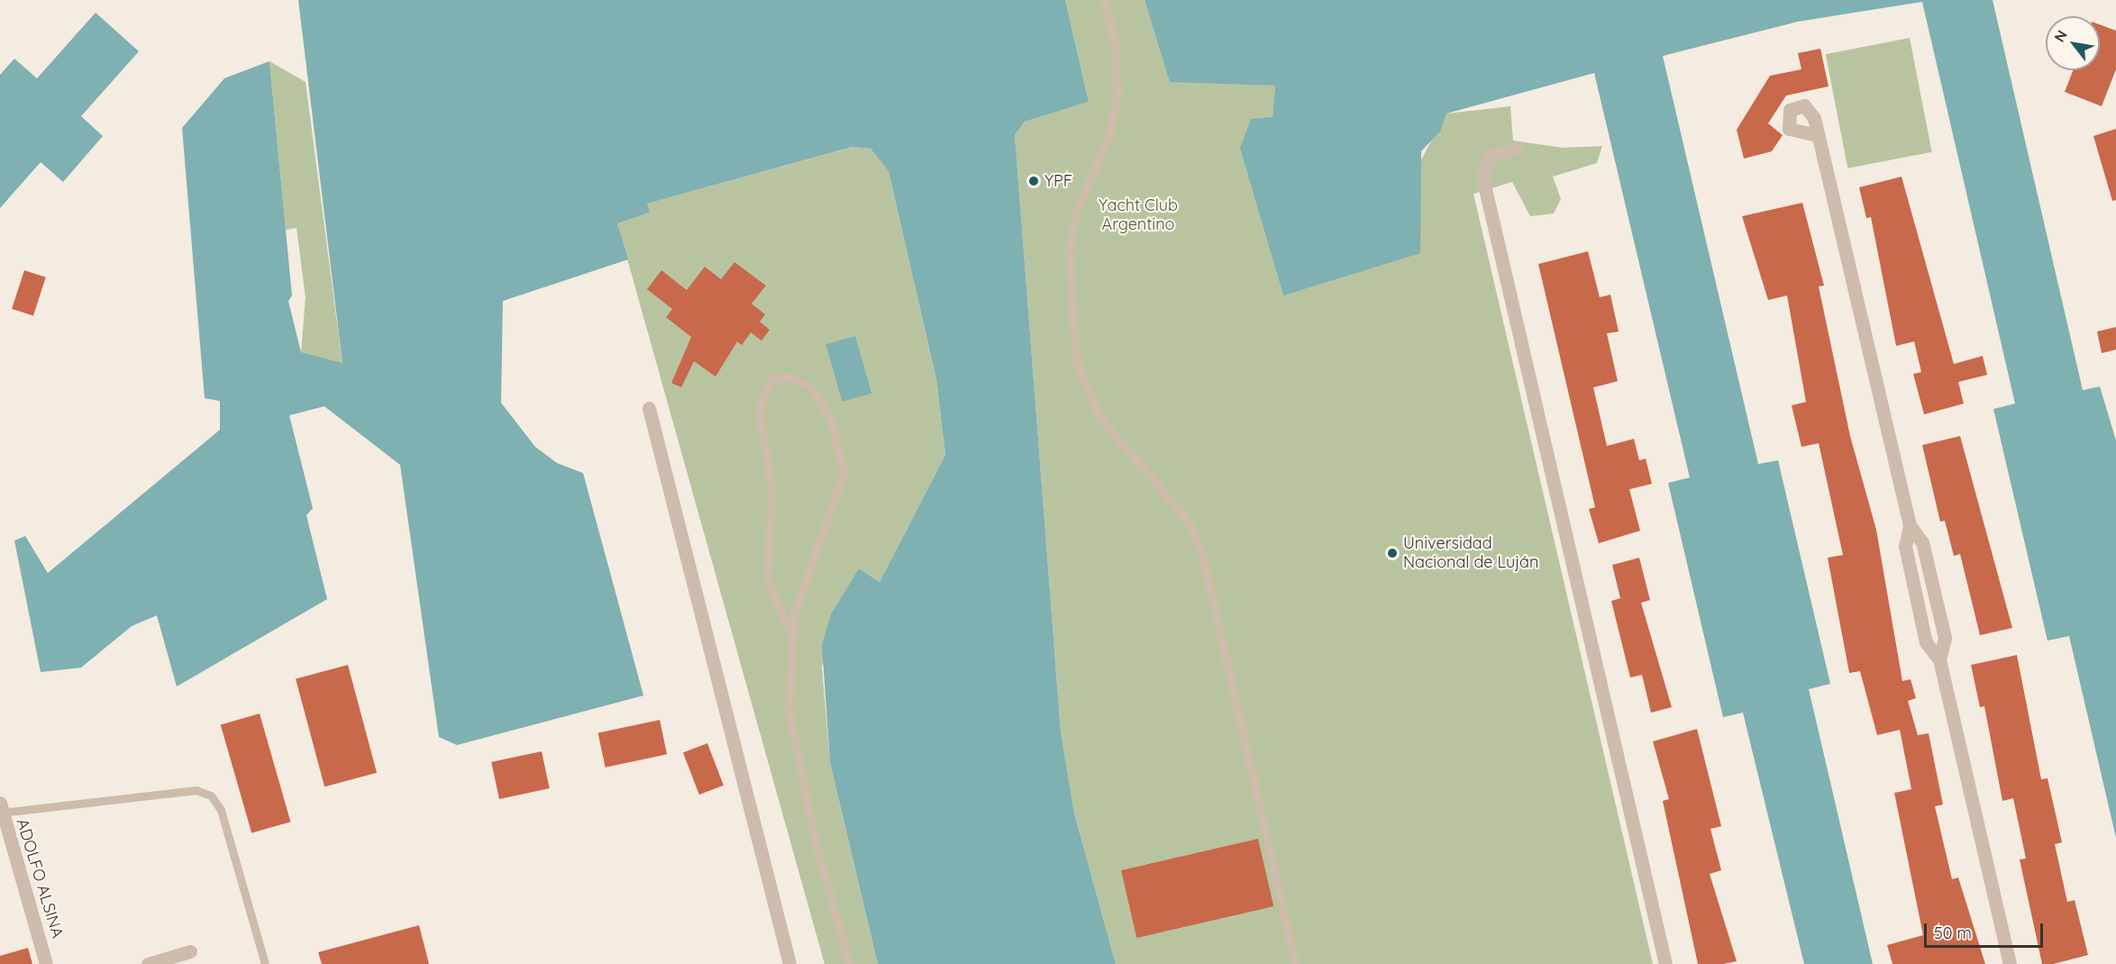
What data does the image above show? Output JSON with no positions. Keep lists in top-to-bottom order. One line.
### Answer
{"streets":{"street":["ADOLFO ALSINA"]},"parks":["Yacht Club Argentino"],"places":["YPF","Universidad Nacional de Luján"],"scale_bar":"50 m","north":"top left"}
